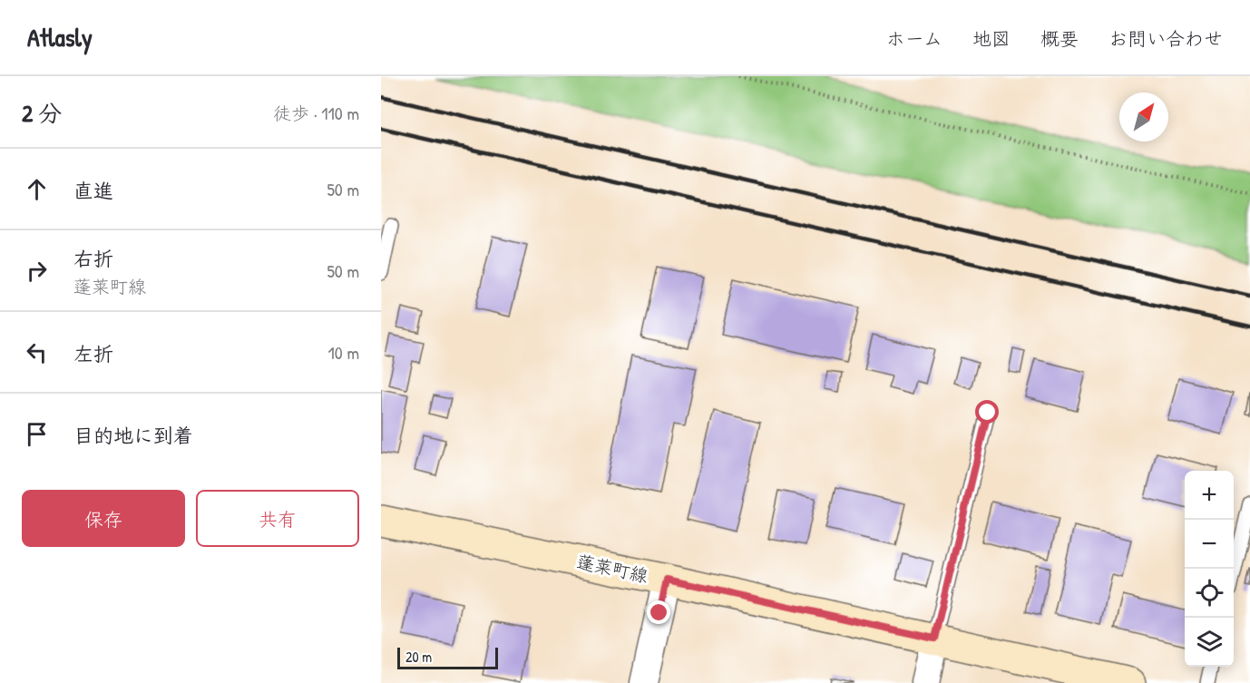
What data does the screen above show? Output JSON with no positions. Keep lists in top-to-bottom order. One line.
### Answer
{"streets":{"street":["蓬莱町線"]},"scale_bar":"20 m","north":"top right","page":{"header":"Atlasly","nav":["ホーム","地図","概要","お問い合わせ"],"heading":["2 分","徒歩 · 110 m"],"list":[["直進","50 m"],["右折","蓬莱町線","50 m"],["左折","10 m"],"目的地に到着"],"map_buttons":["+","−"],"buttons":["保存","共有"],"scale":"20 m"}}
